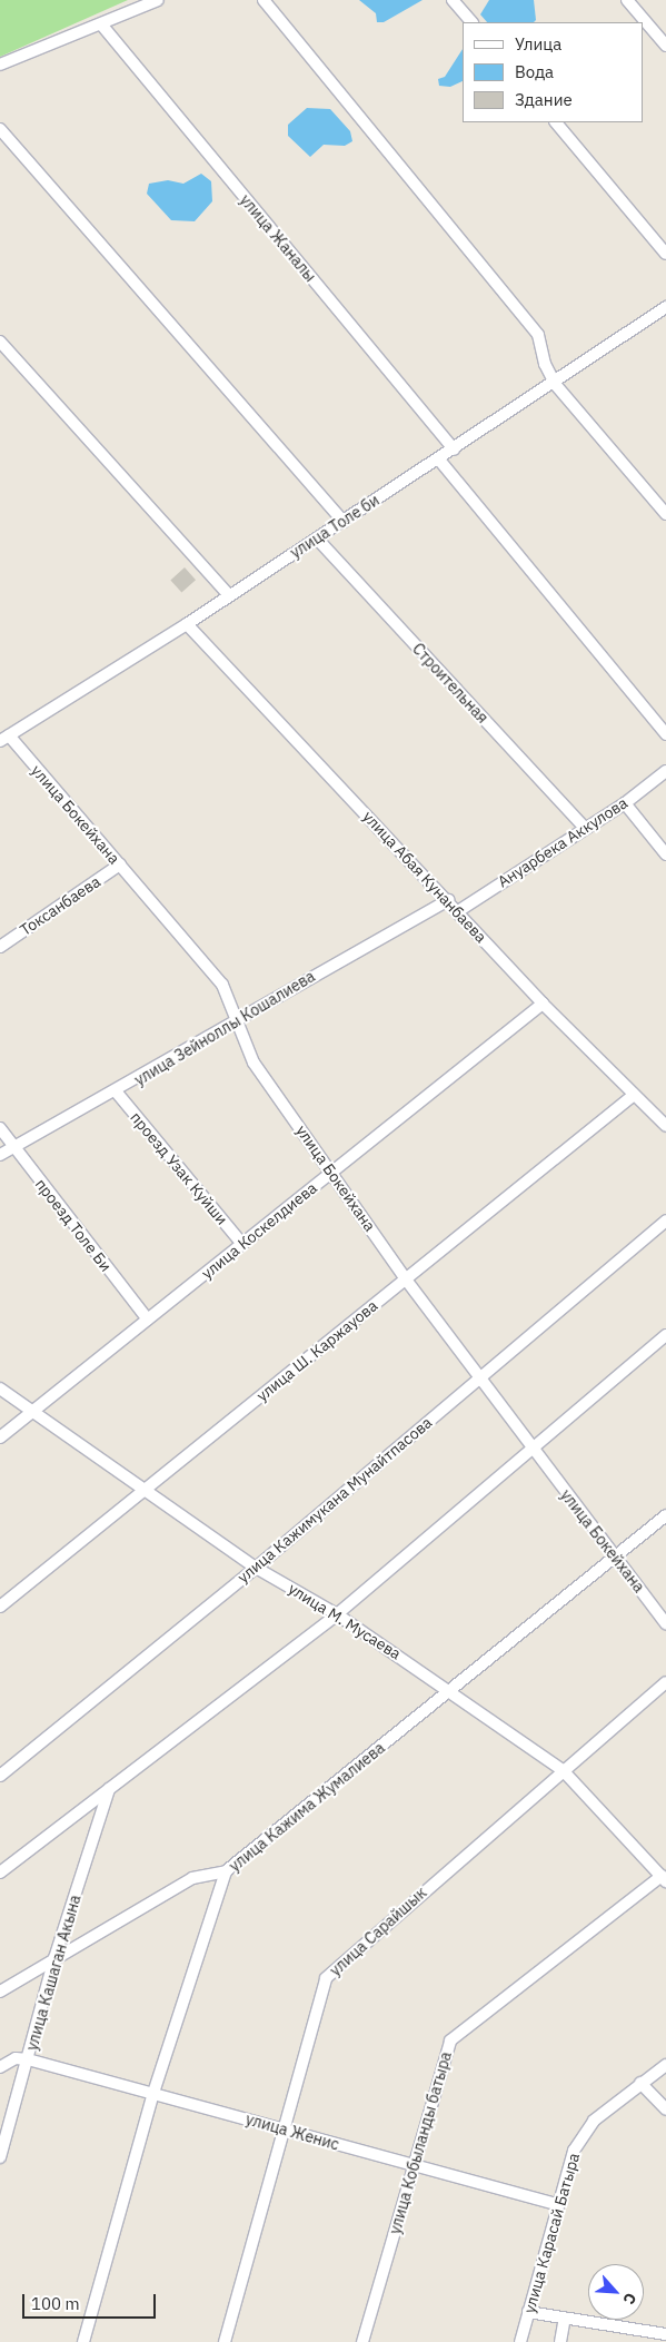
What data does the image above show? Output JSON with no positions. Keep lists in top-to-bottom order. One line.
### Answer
{"streets":{"street":["улица Жаналы","улица Толе би","Строительная","улица Бокейхана","Ануарбека Аккулова","улица Абая Кунанбаева","Токсанбаева","улица Зейноллы Кошалиева","проезд Узак Куйши","проезд Толе Би","улица Коскелдиева","улица Ш. Каржауова","улица Кажимукана Мунайтпасова","улица М. Мусаева","улица Кажима Жумалиева","улица Сарайшык","улица Кашаган Акына","улица Женис","улица Кобыланды батыра","улица Карасай Батыра"]},"crossings":[["улица Жаналы","улица Толе би"],["улица Толе би","Строительная"],["улица Толе би","улица Бокейхана"],["улица Толе би","улица Абая Кунанбаева"],["Строительная","Ануарбека Аккулова"],["улица Бокейхана","Токсанбаева"],["улица Бокейхана","улица Зейноллы Кошалиева"],["улица Бокейхана","улица Коскелдиева"],["улица Бокейхана","улица Ш. Каржауова"],["улица Бокейхана","улица Кажимукана Мунайтпасова"],["улица Бокейхана","улица Кажима Жумалиева"],["Ануарбека Аккулова","улица Абая Кунанбаева"],["улица Абая Кунанбаева","улица Зейноллы Кошалиева"],["улица Абая Кунанбаева","улица Коскелдиева"],["улица Абая Кунанбаева","улица Ш. Каржауова"],["улица Зейноллы Кошалиева","проезд Узак Куйши"],["улица Зейноллы Кошалиева","проезд Толе Би"],["проезд Узак Куйши","улица Коскелдиева"],["проезд Толе Би","улица Коскелдиева"],["улица Коскелдиева","улица М. Мусаева"],["улица Ш. Каржауова","улица М. Мусаева"],["улица Кажимукана Мунайтпасова","улица М. Мусаева"],["улица М. Мусаева","улица Кажима Жумалиева"],["улица М. Мусаева","улица Сарайшык"],["улица М. Мусаева","улица Кобыланды батыра"],["улица Кажима Жумалиева","улица Женис"],["улица Сарайшык","улица Женис"],["улица Кашаган Акына","улица Женис"],["улица Женис","улица Кобыланды батыра"],["улица Женис","улица Карасай Батыра"]],"legend":["Улица","Вода","Здание"],"scale_bar":"100 m","north":"bottom right"}
